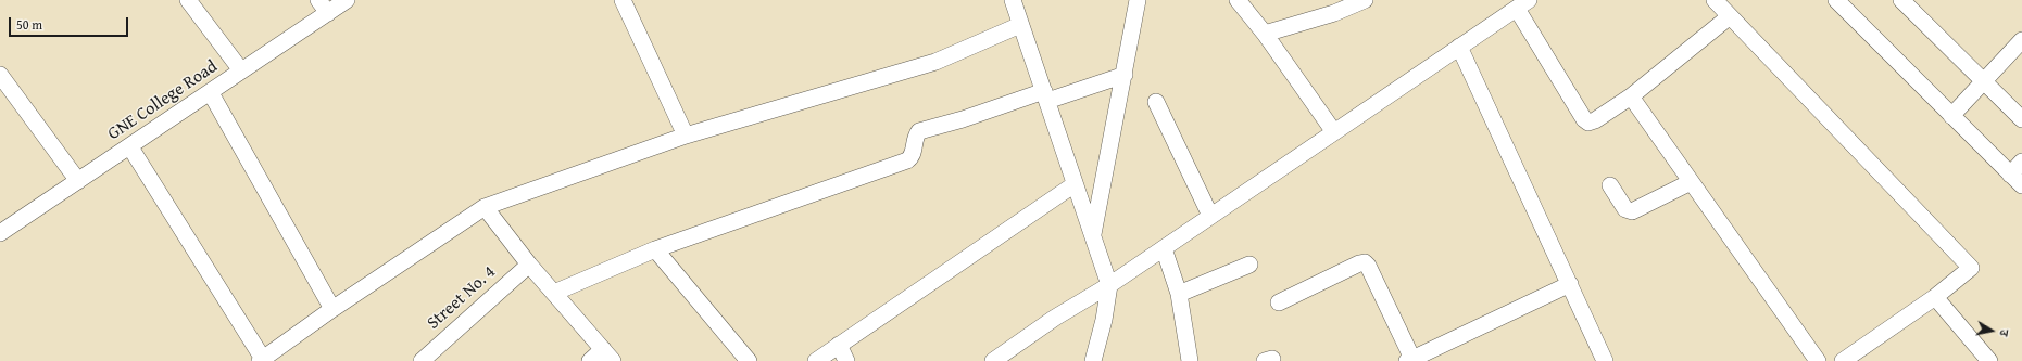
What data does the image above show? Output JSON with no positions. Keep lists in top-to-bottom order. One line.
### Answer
{"streets":{"street":["GNE College Road","Street No. 4"]},"scale_bar":"50 m","north":"right"}
